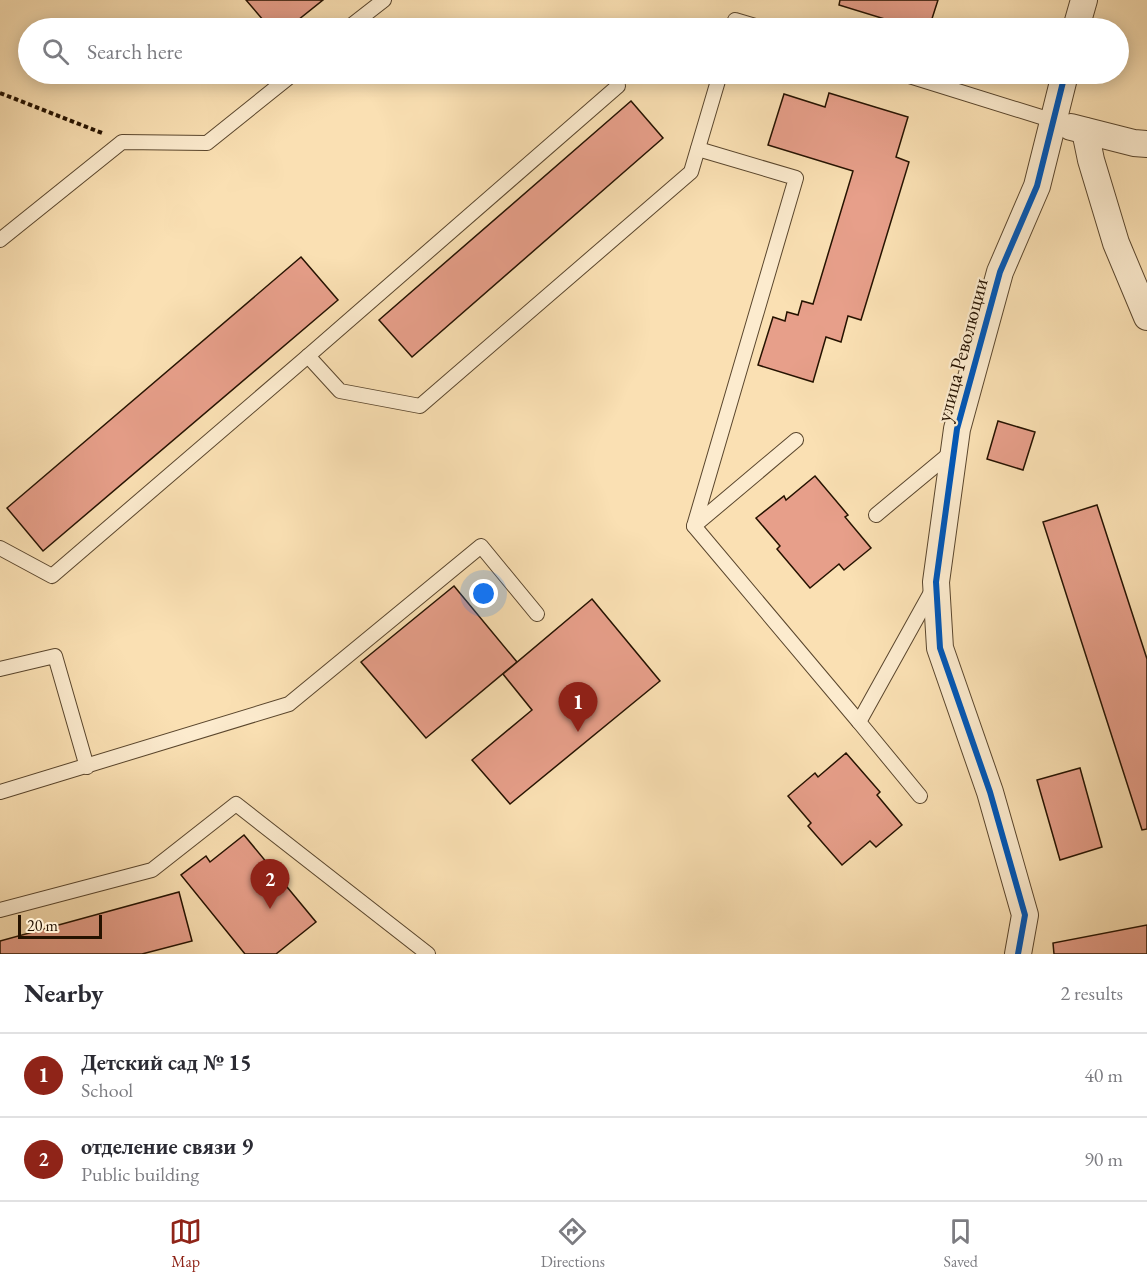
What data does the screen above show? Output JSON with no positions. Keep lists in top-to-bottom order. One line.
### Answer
{"streets":{"street":["улица Революции"]},"scale_bar":"20 m","page":{"search":"Search here","pins":["1","2"],"scale":"20 m","heading":["Nearby","2 results"],"list":[{"mark":"1","name":"Детский сад № 15","note":"School","value":"40 m"},{"mark":"2","name":"отделение связи 9","note":"Public building","value":"90 m"}],"nav":["Map","Directions","Saved"]}}
